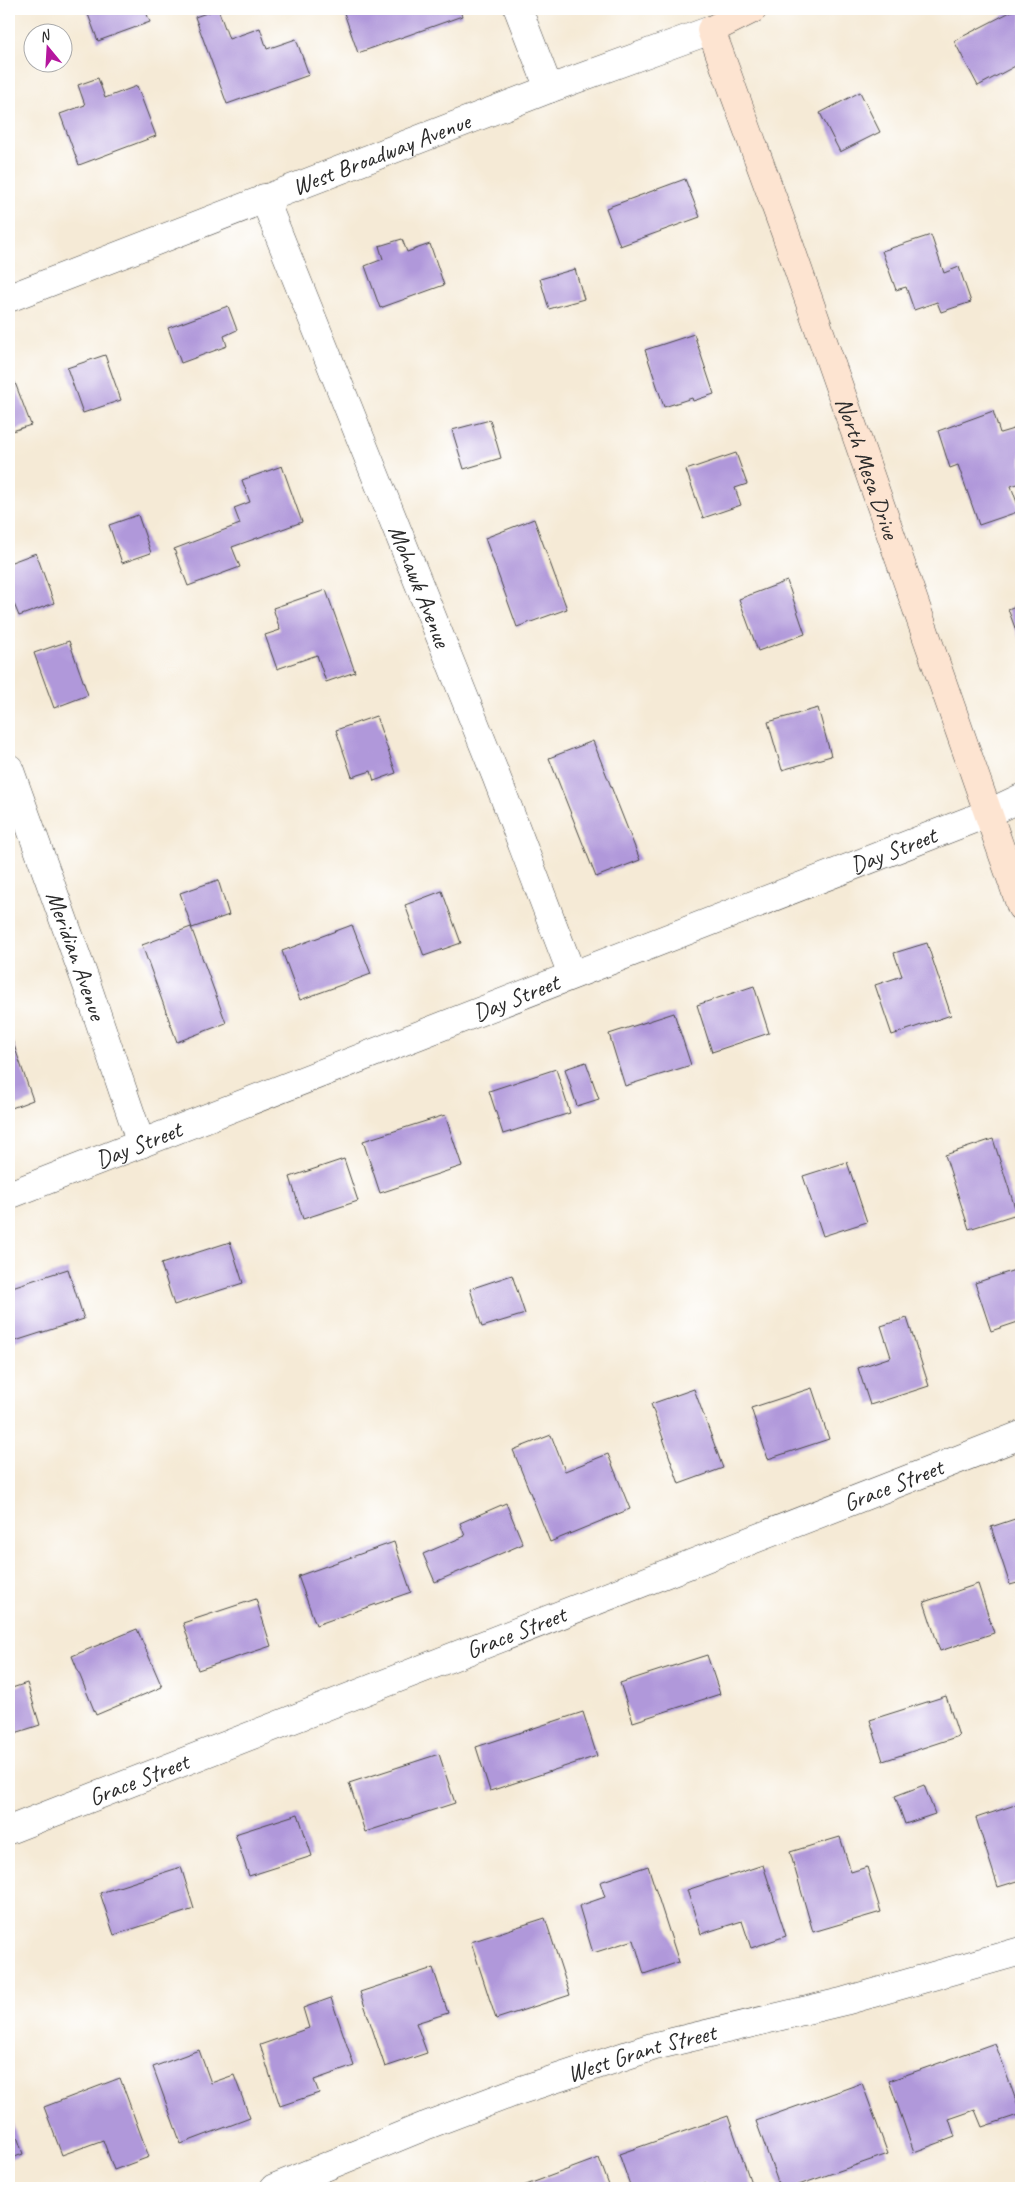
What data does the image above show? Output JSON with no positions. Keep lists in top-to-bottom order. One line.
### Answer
{"streets":{"main road":["West Broadway Avenue","North Mesa Drive"],"street":["Mohawk Avenue","Day Street","Meridian Avenue","Grace Street","West Grant Street"]},"crossings":[["West Broadway Avenue","North Mesa Drive"],["West Broadway Avenue","Mohawk Avenue"],["North Mesa Drive","Day Street"],["Mohawk Avenue","Day Street"],["Day Street","Meridian Avenue"]],"north":"top"}
